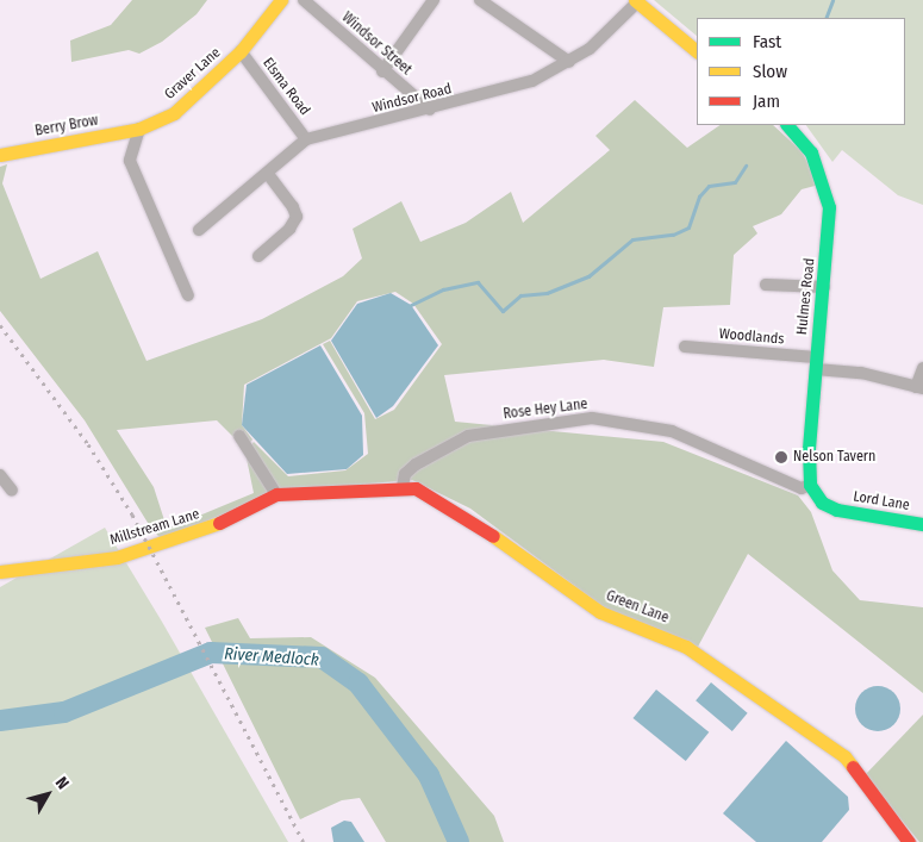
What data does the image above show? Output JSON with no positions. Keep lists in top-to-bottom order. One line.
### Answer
{"streets":{"street":["Windsor Street","Graver Lane","Elsma Road","Windsor Road","Berry Brow","Hulmes Road","Woodlands","Rose Hey Lane","Lord Lane","Millstream Lane","Green Lane"]},"crossings":[["Windsor Street","Windsor Road"],["Graver Lane","Elsma Road"],["Graver Lane","Berry Brow"],["Elsma Road","Windsor Road"],["Hulmes Road","Woodlands"],["Hulmes Road","Rose Hey Lane"],["Hulmes Road","Lord Lane"],["Rose Hey Lane","Lord Lane"],["Rose Hey Lane","Green Lane"],["Millstream Lane","Green Lane"]],"water":["River Medlock"],"places":["Nelson Tavern"],"legend":["Fast","Slow","Jam"],"north":"top right"}
